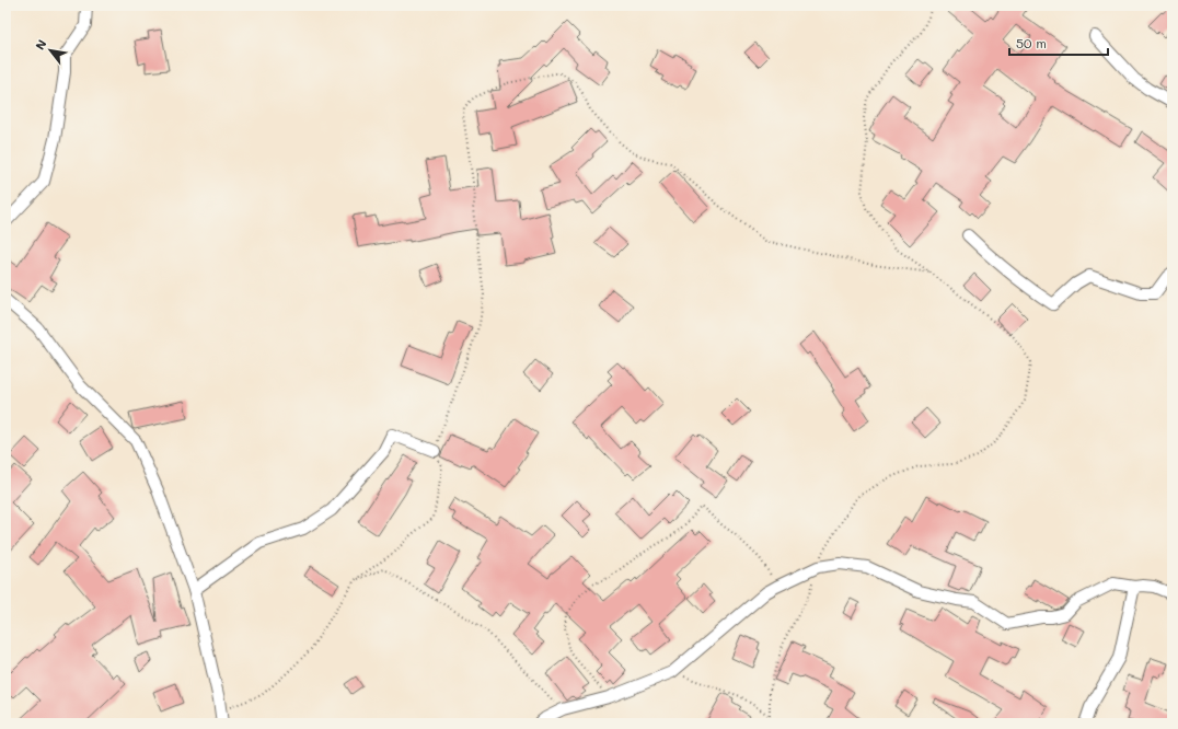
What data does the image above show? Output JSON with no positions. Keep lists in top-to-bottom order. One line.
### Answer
{"scale_bar":"50 m","north":"top left"}
